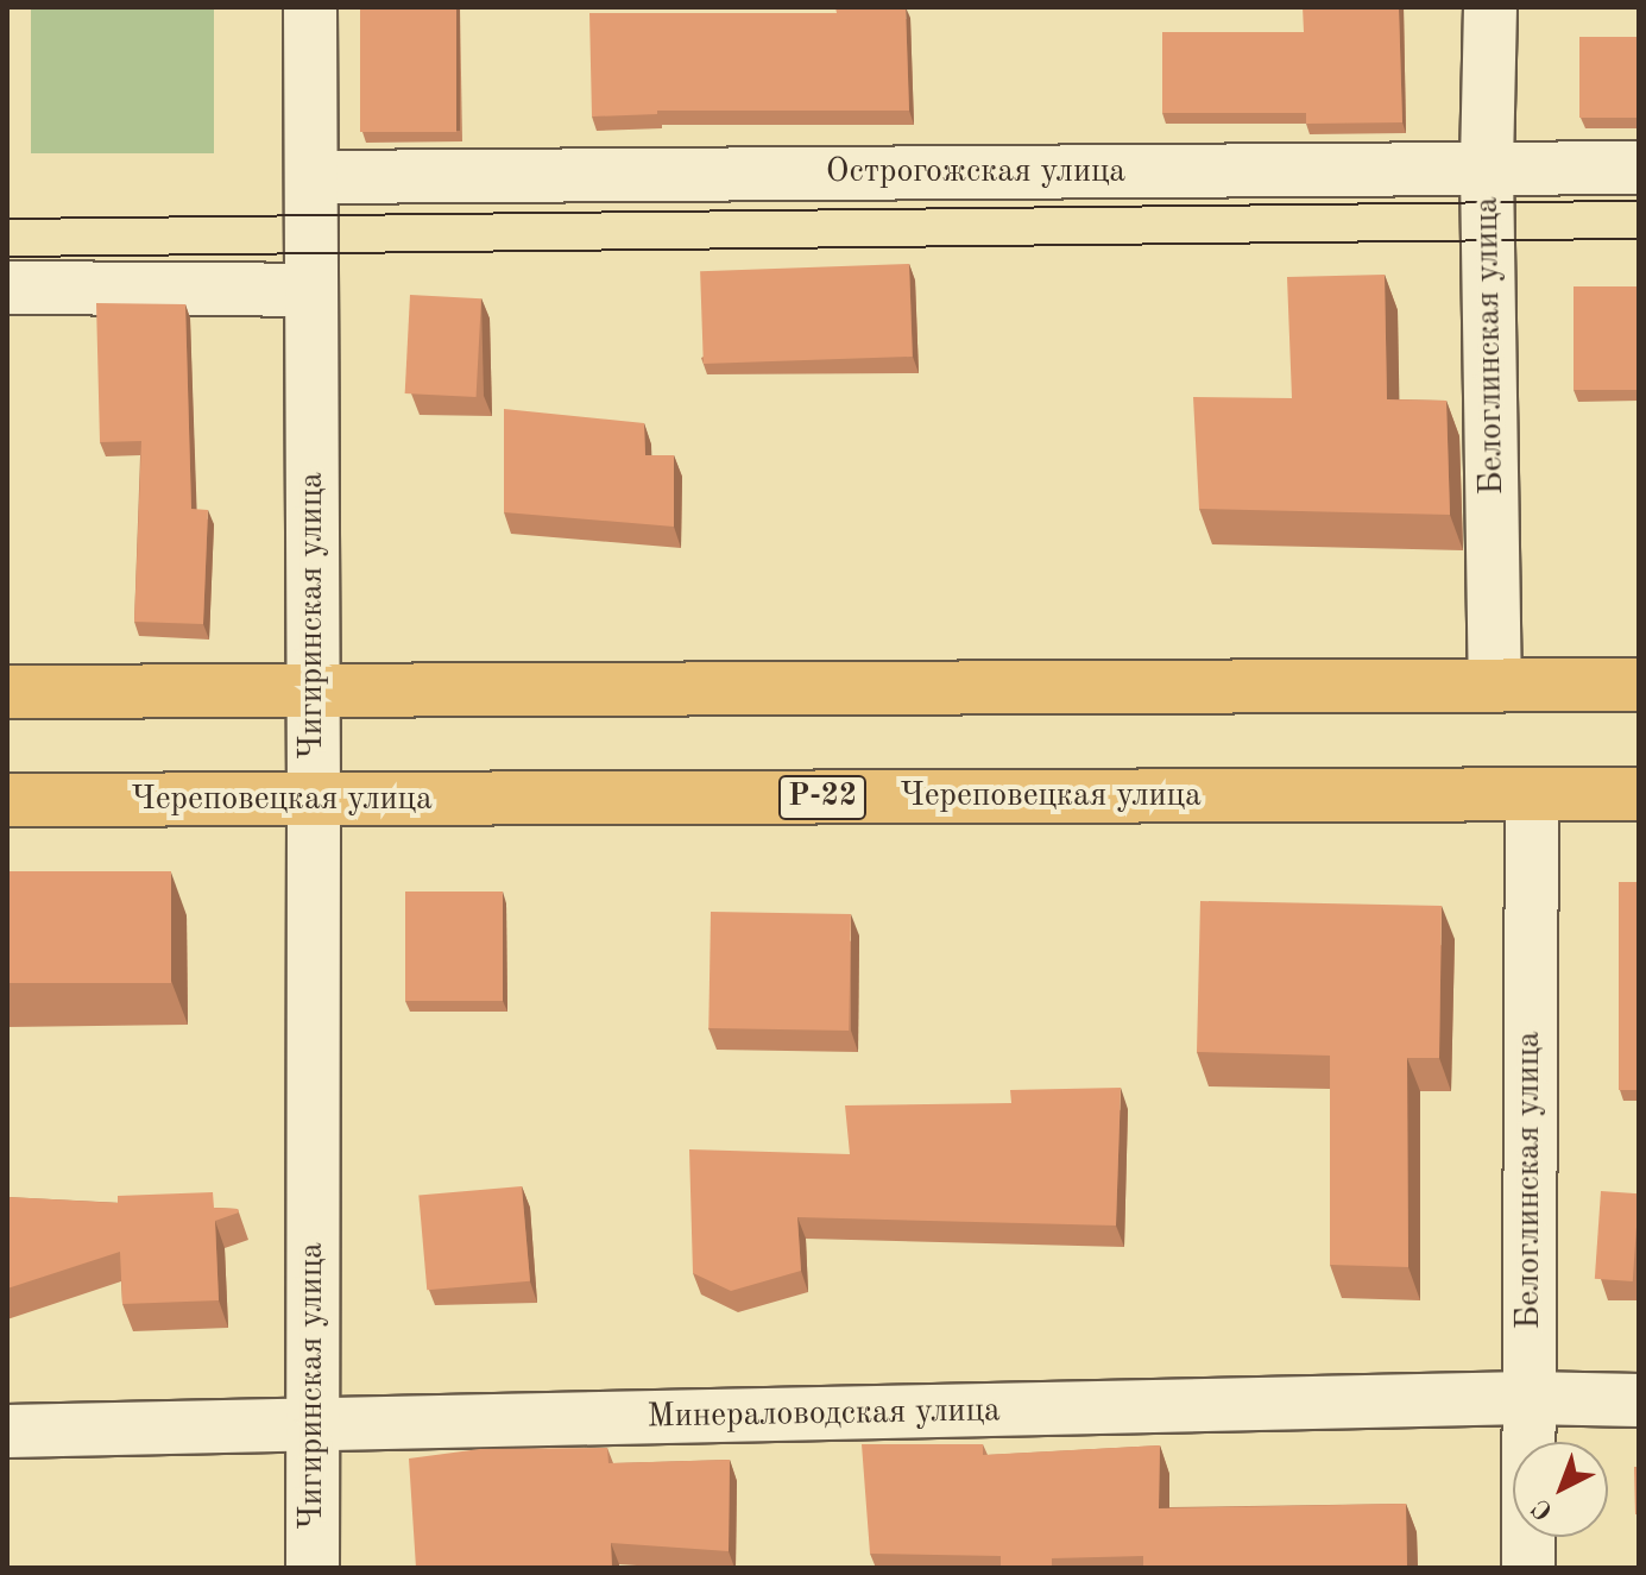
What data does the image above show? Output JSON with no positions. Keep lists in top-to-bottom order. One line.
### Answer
{"streets":{"highway":["Череповецкая улица","Р-22"],"street":["Острогожская улица","Белоглинская улица","Чигиринская улица","Минераловодская улица"]},"crossings":[["Острогожская улица","Белоглинская улица"],["Острогожская улица","Чигиринская улица"],["Белоглинская улица","Череповецкая улица"],["Белоглинская улица","Минераловодская улица"],["Чигиринская улица","Череповецкая улица"],["Чигиринская улица","Минераловодская улица"]],"north":"bottom left"}
